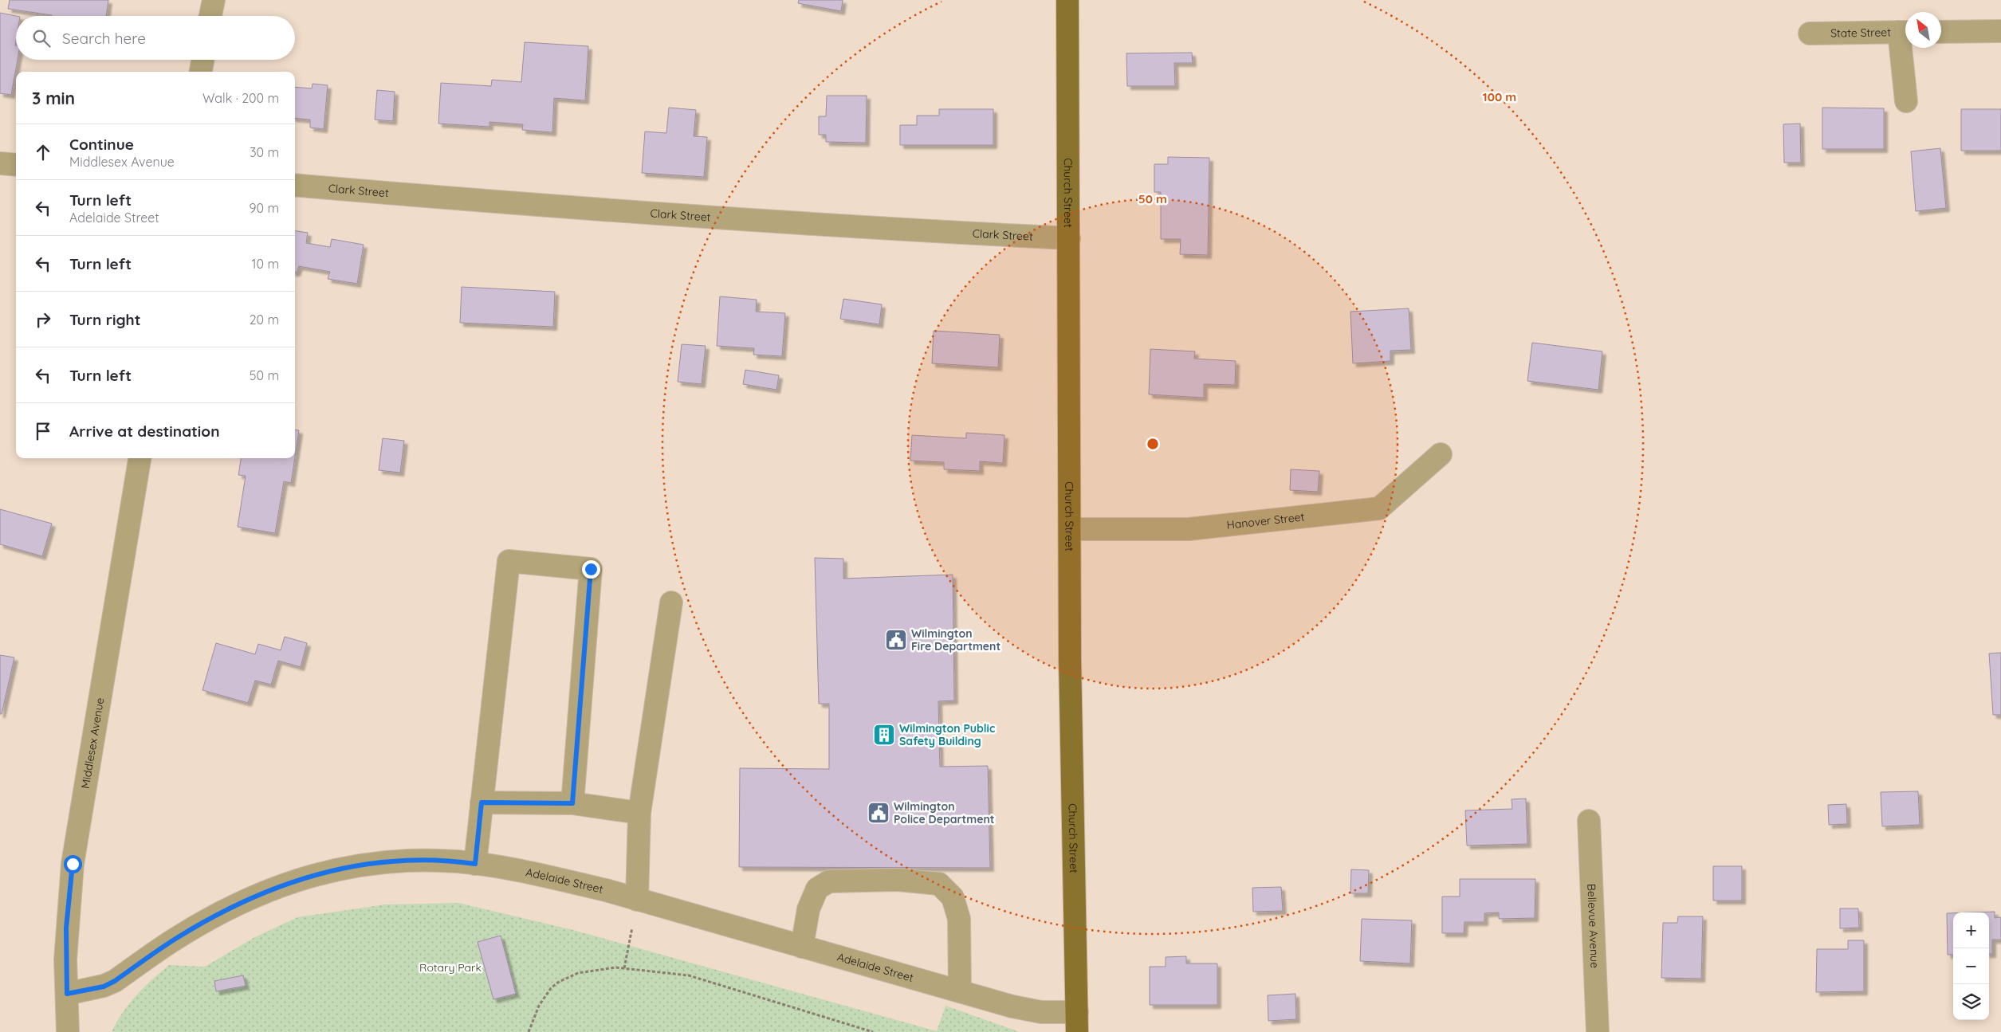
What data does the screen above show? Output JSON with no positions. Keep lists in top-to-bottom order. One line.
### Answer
{"streets":{"main road":["Church Street"],"street":["State Street","Clark Street","Hanover Street","Middlesex Avenue","Adelaide Street","Bellevue Avenue"]},"crossings":[["Clark Street","Church Street"],["Church Street","Hanover Street"],["Church Street","Adelaide Street"],["Middlesex Avenue","Adelaide Street"]],"parks":["Rotary Park"],"places":{"public building":["Wilmington Fire Department","Wilmington Police Department"],"building":["Wilmington Public Safety Building"]},"north":"top left","page":{"search":"Search here","heading":["3 min","Walk · 200 m"],"list":[["Continue","Middlesex Avenue","30 m"],["Turn left","Adelaide Street","90 m"],["Turn left","10 m"],["Turn right","20 m"],["Turn left","50 m"],"Arrive at destination"],"map_buttons":["+","−"]},"rings":["100 m","50 m"]}
